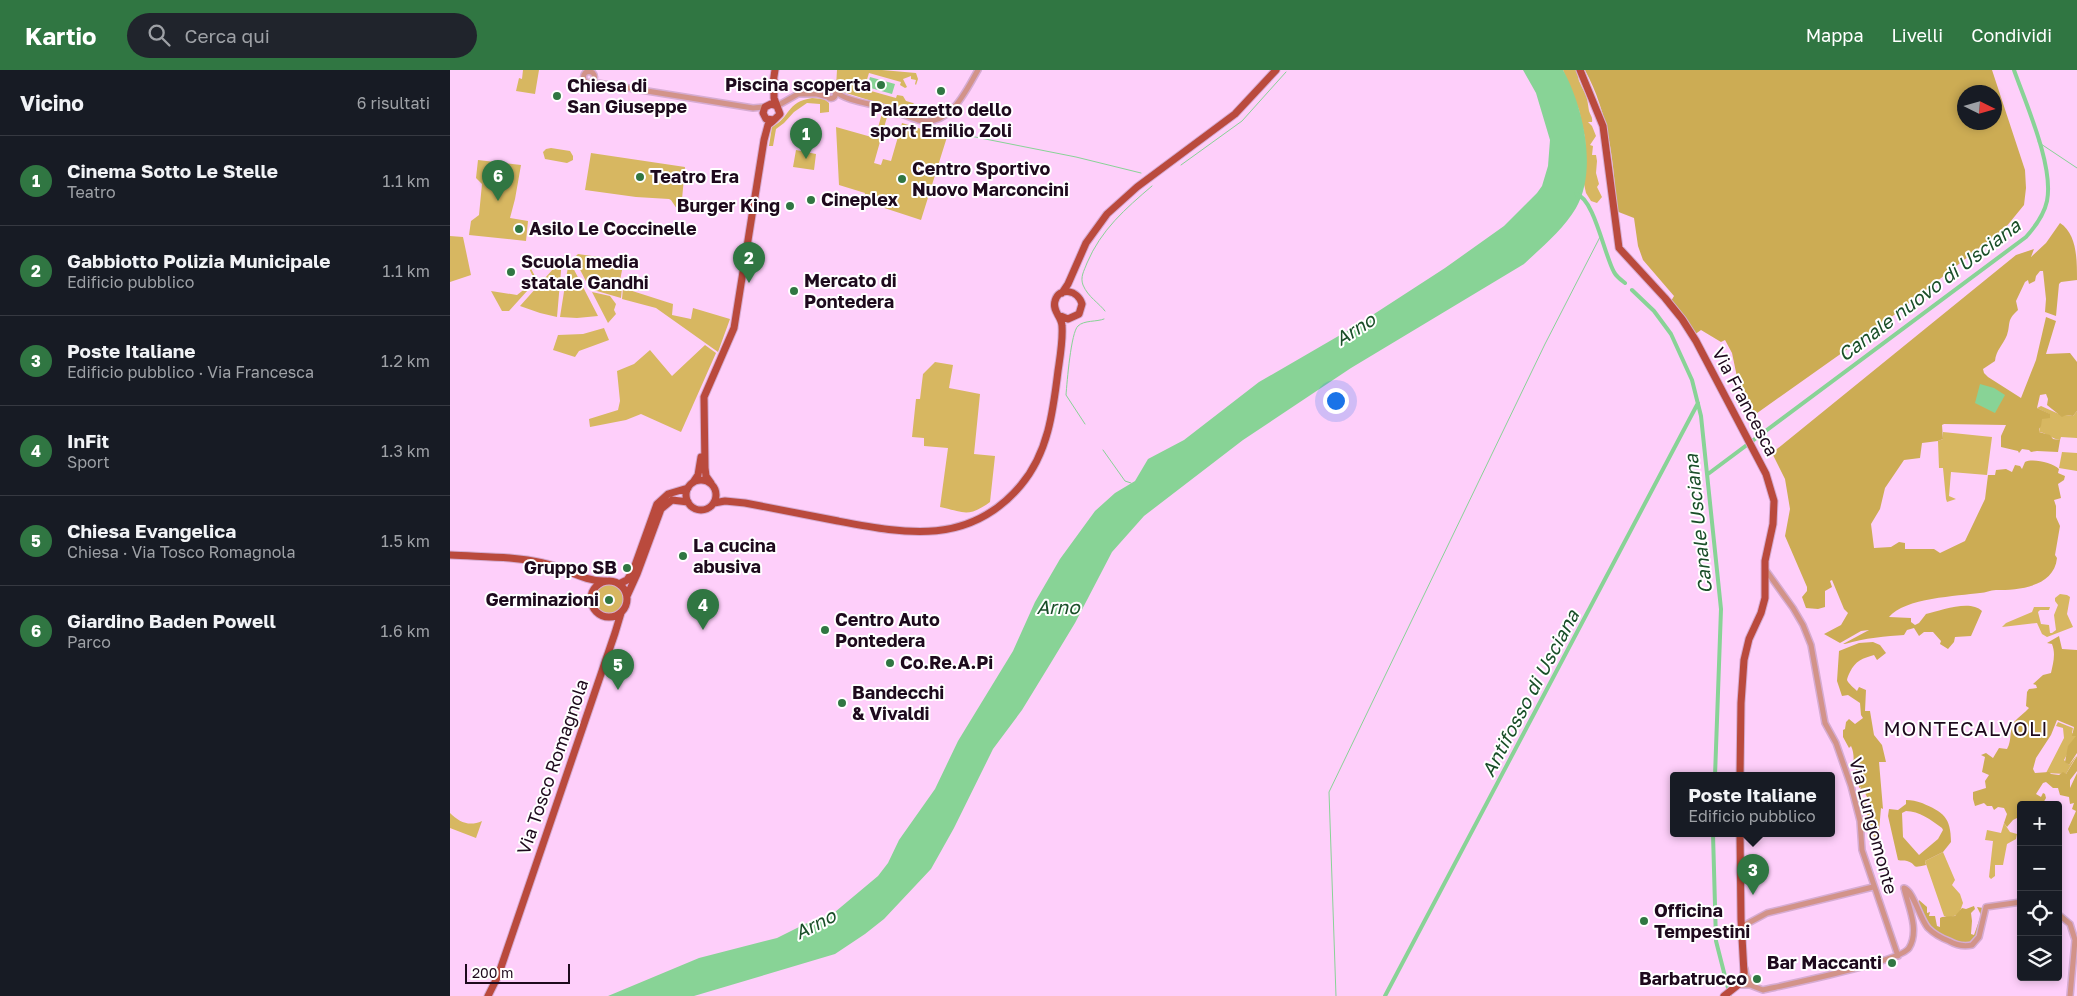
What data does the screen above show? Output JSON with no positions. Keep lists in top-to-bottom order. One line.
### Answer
{"streets":{"main road":["Via Francesca","Via Tosco Romagnola"],"street":["Via Lungomonte"]},"crossings":[["Via Francesca","Via Lungomonte"]],"districts":["MONTECALVOLI"],"water":["Canale nuovo di Usciana","Arno","Canale Usciana","Antifosso di Usciana"],"places":["Piscina scoperta","Palazzetto dello sport Emilio Zoli","Chiesa di San Giuseppe","Teatro Era","Centro Sportivo Nuovo Marconcini","Cineplex","Burger King","Asilo Le Coccinelle","Scuola media statale Gandhi","Mercato di Pontedera","La cucina abusiva","Gruppo SB","Germinazioni","Centro Auto Pontedera","Co.Re.A.Pi","Bandecchi & Vivaldi","Officina Tempestini","Bar Maccanti","Barbatrucco"],"scale_bar":"200 m","north":"right","page":{"header":"Kartio","search":"Cerca qui","nav":["Mappa","Livelli","Condividi"],"heading":["Vicino","6 risultati"],"pins":["1","6","2","4","5","3"],"list":[{"mark":"1","name":"Cinema Sotto Le Stelle","note":"Teatro","value":"1.1 km"},{"mark":"2","name":"Gabbiotto Polizia Municipale","note":"Edificio pubblico","value":"1.1 km"},{"mark":"3","name":"Poste Italiane","note":"Edificio pubblico · Via Francesca","value":"1.2 km"},{"mark":"4","name":"InFit","note":"Sport","value":"1.3 km"},{"mark":"5","name":"Chiesa Evangelica","note":"Chiesa · Via Tosco Romagnola","value":"1.5 km"},{"mark":"6","name":"Giardino Baden Powell","note":"Parco","value":"1.6 km"}],"popup":["Poste Italiane","Edificio pubblico"],"map_buttons":["+","−"],"scale":"200 m"}}
